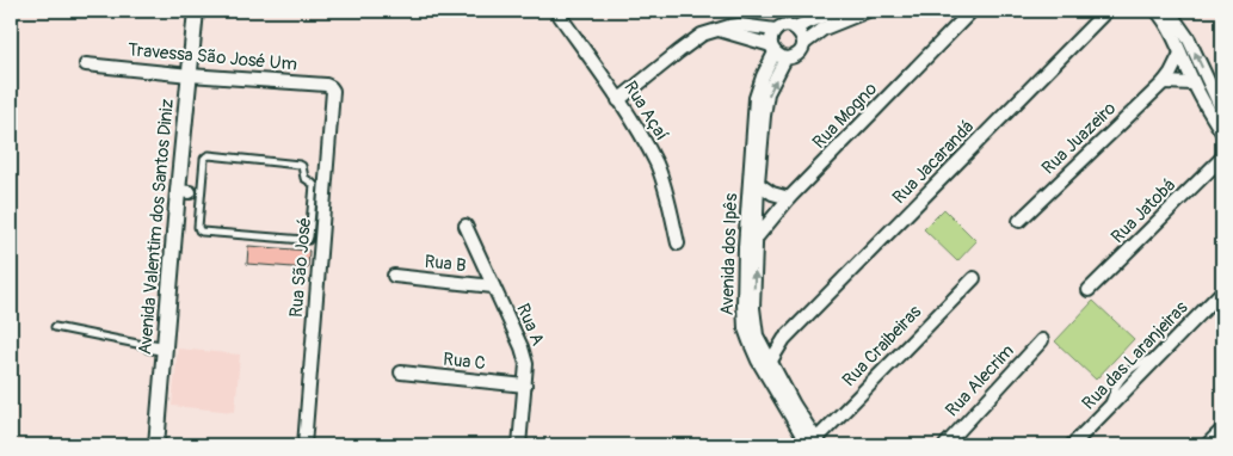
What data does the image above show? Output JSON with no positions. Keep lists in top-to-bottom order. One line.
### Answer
{"streets":{"street":["Travessa São José Um","Rua Açaí","Rua Mogno","Rua Juazeiro","Rua Jacarandá","Rua Jatobá","Avenida Valentim dos Santos Diniz","Avenida dos Ipês","Rua B","Rua São José","Rua A","Rua Craibeiras","Rua das Laranjeiras","Rua C","Rua Alecrim"]},"crossings":[["Travessa São José Um","Avenida Valentim dos Santos Diniz"],["Travessa São José Um","Rua São José"],["Rua Mogno","Avenida dos Ipês"],["Rua Jacarandá","Avenida dos Ipês"],["Avenida dos Ipês","Rua Craibeiras"],["Rua B","Rua A"],["Rua A","Rua C"]]}
